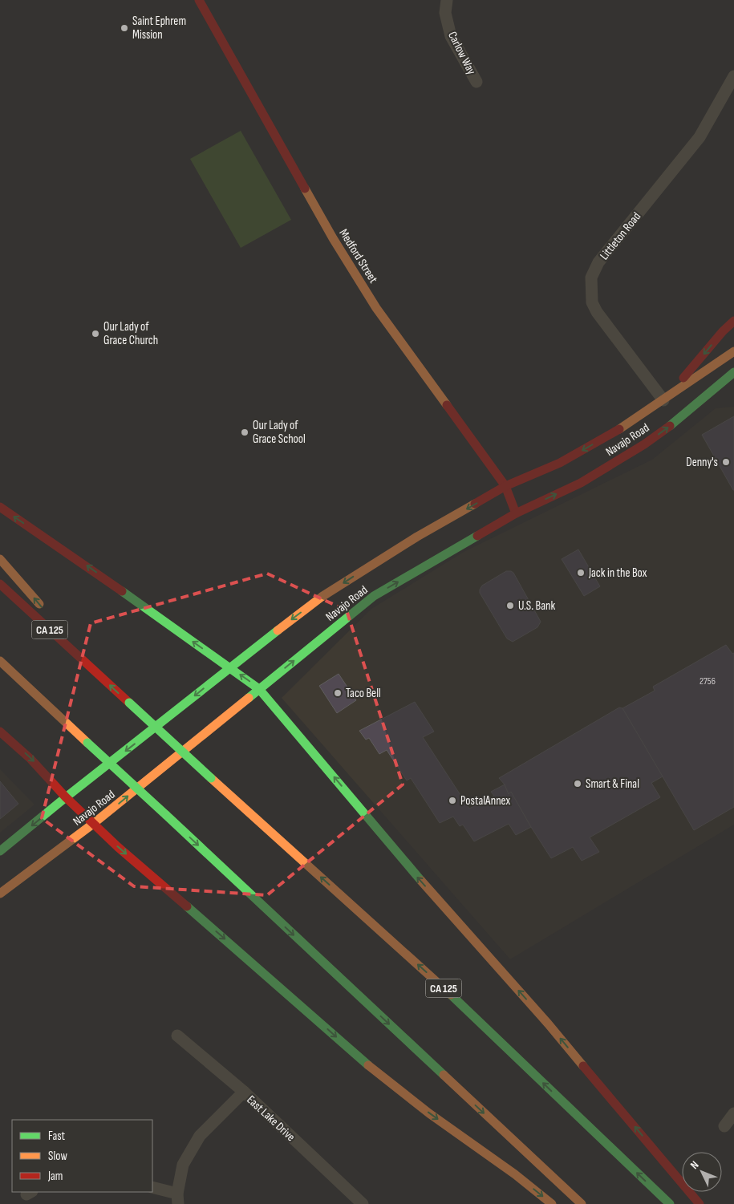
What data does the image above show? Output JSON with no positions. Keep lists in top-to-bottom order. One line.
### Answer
{"streets":{"main road":["Medford Street","Navajo Road","CA 125"],"street":["Carlow Way","Littleton Road","East Lake Drive"]},"crossings":[["Littleton Road","Navajo Road"],["Medford Street","Navajo Road"]],"places":["Saint Ephrem Mission","Our Lady of Grace Church","Our Lady of Grace School","Denny's","Jack in the Box","U.S. Bank","Taco Bell","Smart & Final","PostalAnnex"],"house_numbers":["2756"],"legend":["Fast","Slow","Jam"],"north":"top left"}
